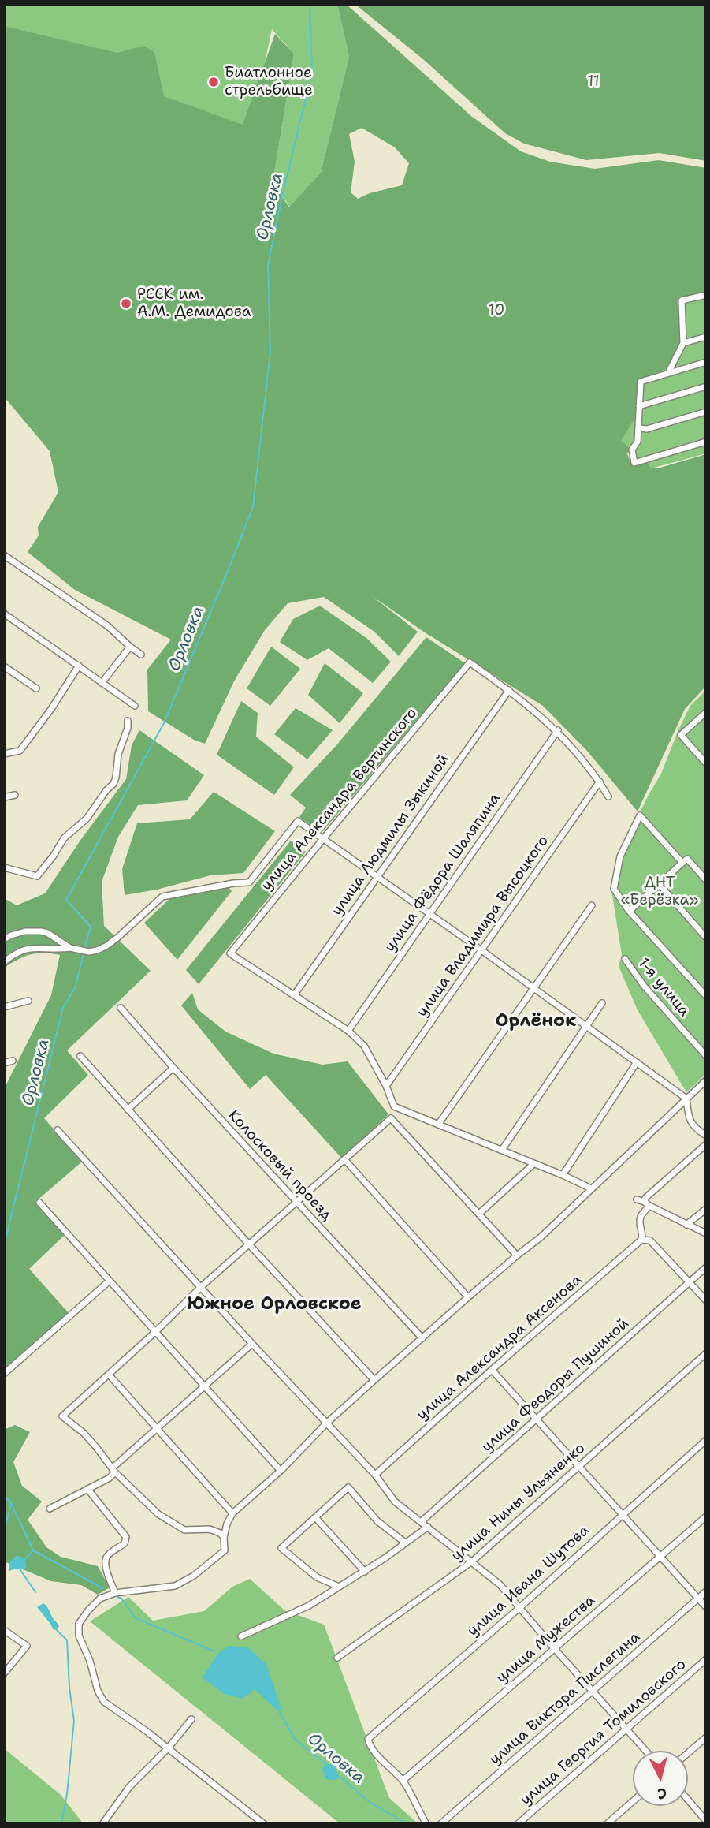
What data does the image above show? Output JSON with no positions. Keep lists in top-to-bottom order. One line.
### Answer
{"streets":{"street":["улица Александра Вертинского","улица Людмилы Зыкиной","улица Фёдора Шаляпина","улица Владимира Высоцкого","1-я улица","Колосковый проезд","улица Александра Аксенова","улица Феодоры Пушиной","улица Нины Ульяненко","улица Ивана Шутова","улица Мужества","улица Виктора Пислегина","улица Георгия Томиловского"]},"crossings":[["улица Александра Вертинского","улица Людмилы Зыкиной"],["улица Ивана Шутова","улица Мужества"]],"districts":["Орлёнок","Южное Орловское"],"water":["Орловка"],"parks":["11","10","ДНТ «Берёзка»"],"places":["Биатлонное стрельбище","РССК им. А.М. Демидова"],"north":"bottom"}
